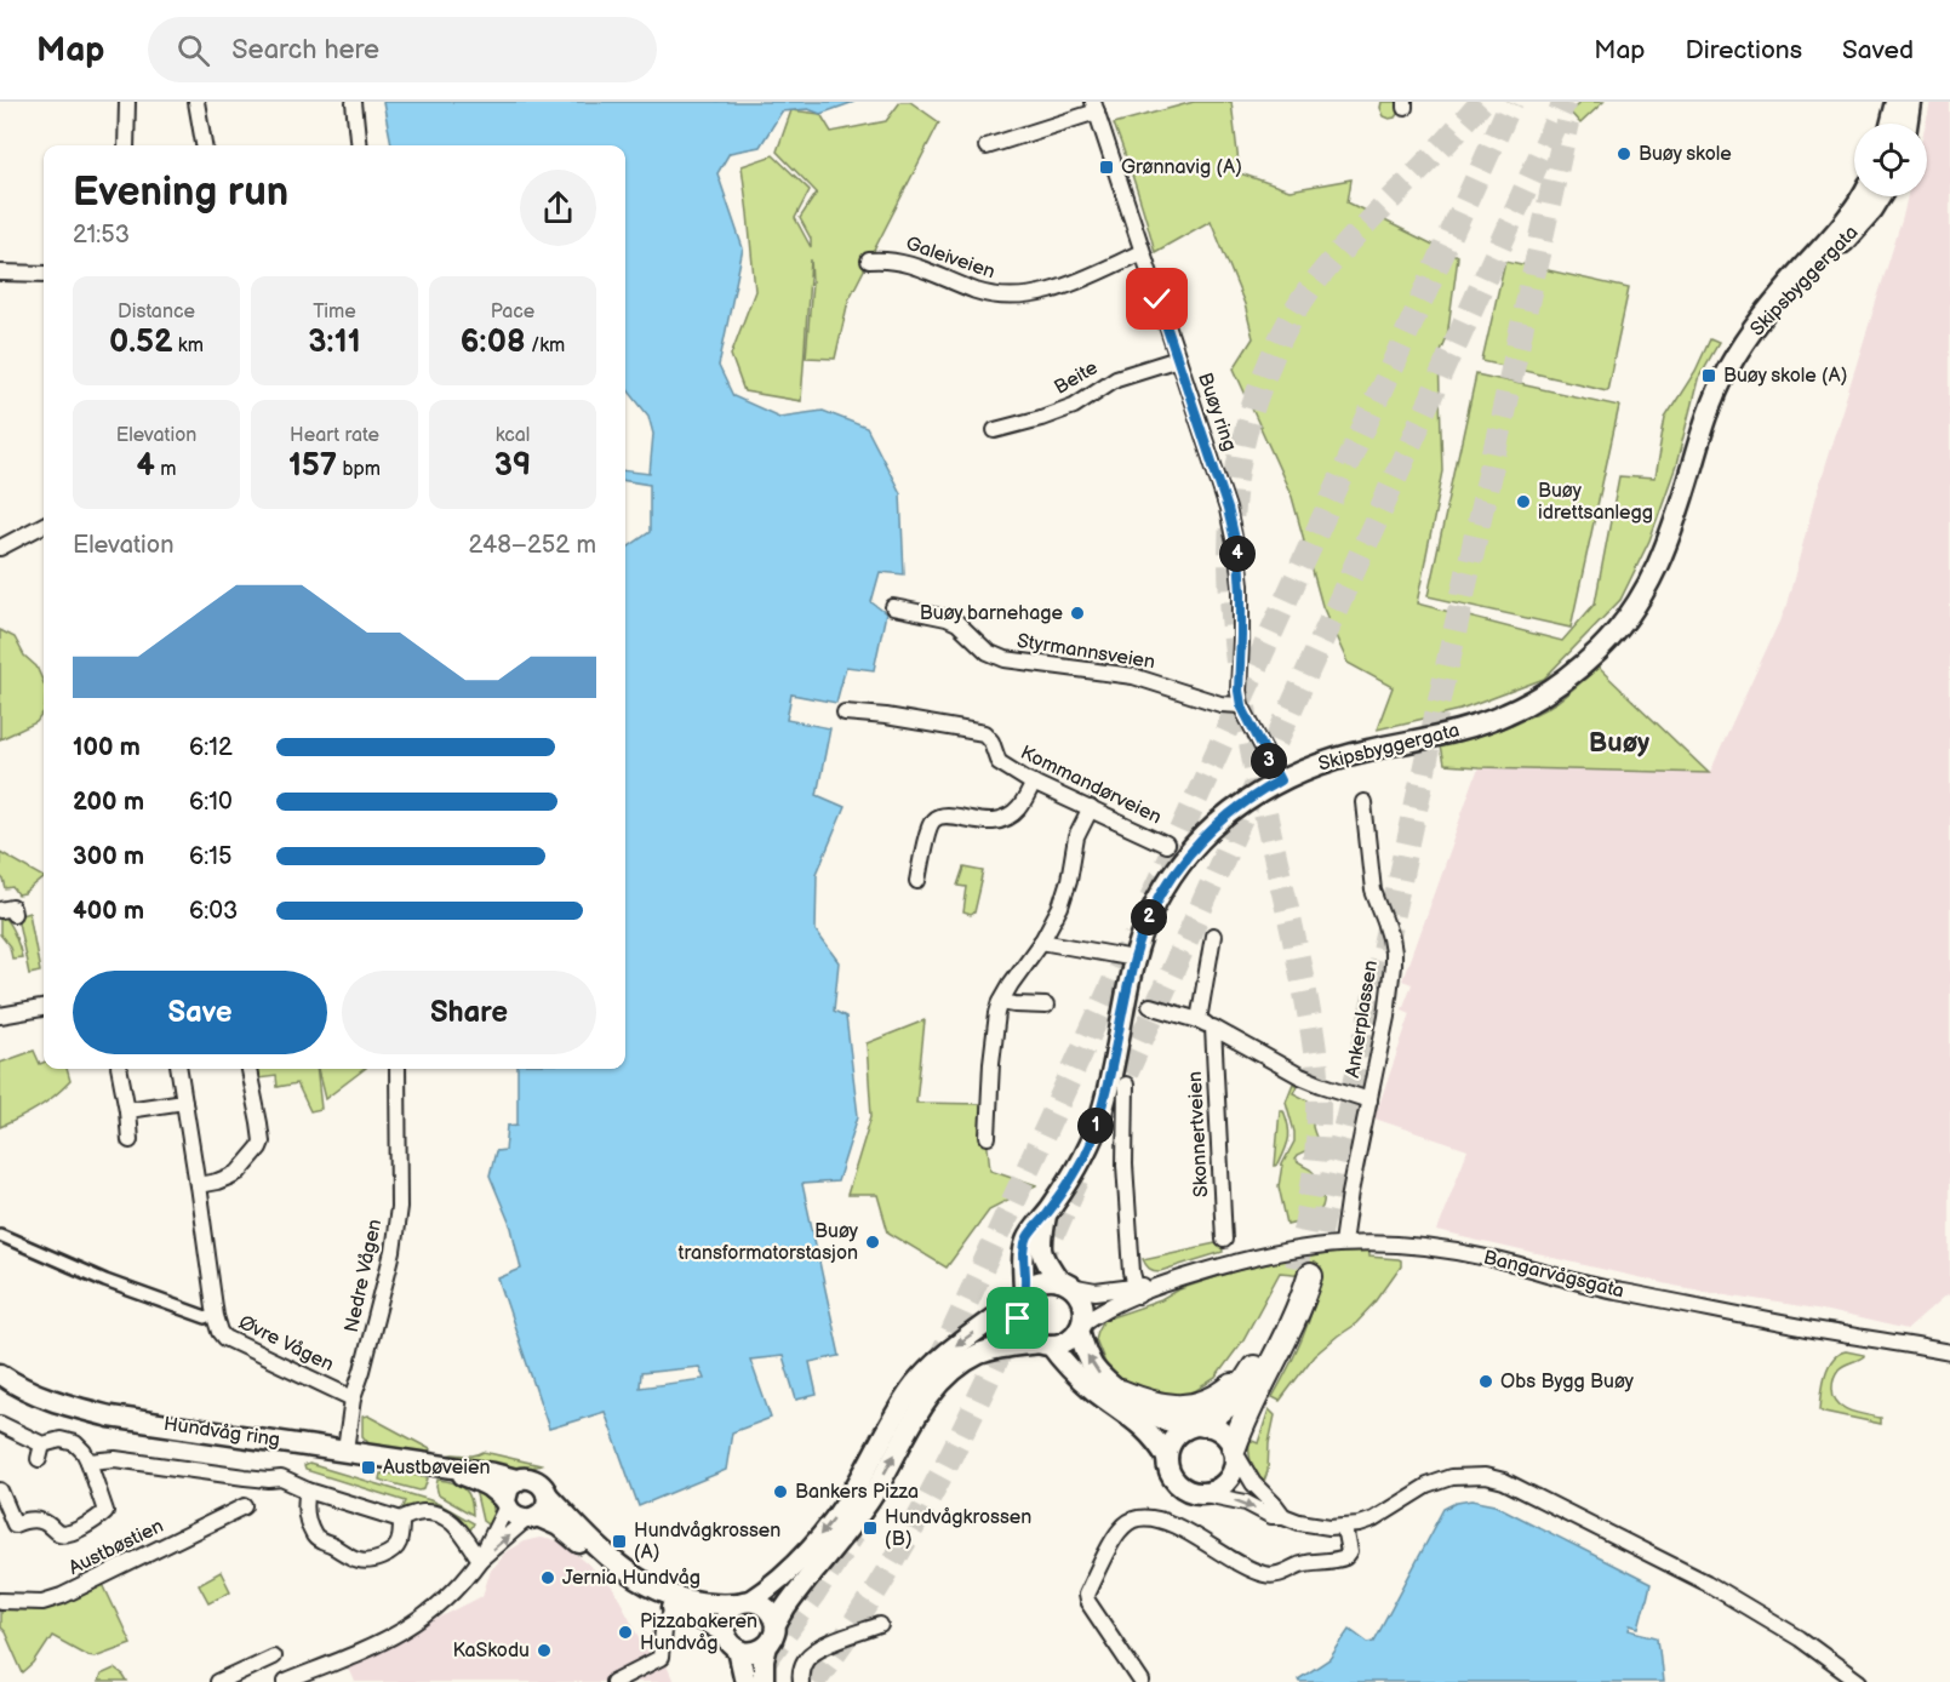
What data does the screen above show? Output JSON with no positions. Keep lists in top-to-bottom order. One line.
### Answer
{"streets":{"main road":["Skipsbyggergata","Hundvåg ring"],"street":["Galeiveien","Beite","Buøy ring","Styrmannsveien","Kommandørveien","Ankerplassen","Skonnertveien","Bangarvågsgata","Nedre Vågen","Øvre Vågen","Austbøstien"]},"crossings":[["Galeiveien","Buøy ring"],["Skipsbyggergata","Buøy ring"],["Skipsbyggergata","Bangarvågsgata"],["Beite","Buøy ring"],["Buøy ring","Styrmannsveien"],["Ankerplassen","Bangarvågsgata"],["Nedre Vågen","Øvre Vågen"],["Nedre Vågen","Hundvåg ring"]],"districts":["Buøy"],"places":{"other":["Buøy skole","Buøy idrettsanlegg","Buøy barnehage","Buøy transformatorstasjon","Obs Bygg Buøy","Bankers Pizza","Jernia Hundvåg","Pizzabakeren Hundvåg","KaSkodu"],"transit":["Grønnavig (A)","Buøy skole (A)","Austbøveien","Hundvågkrossen (B)","Hundvågkrossen (A)"]},"page":{"header":"Map","search":"Search here","nav":["Map","Directions","Saved"],"heading":["Evening run","21:53"],"stats":[["Distance","0.52 km"],["Time","3:11"],["Pace","6:08 /km"],["Elevation","4 m"],["Heart rate","157 bpm"],["kcal","39"]],"chart":["Elevation","248–252 m"],"pins":["4","3","2","1"],"list":[{"name":"100 m","note":"6:12"},{"name":"200 m","note":"6:10"},{"name":"300 m","note":"6:15"},{"name":"400 m","note":"6:03"}],"buttons":["Save","Share"]}}
